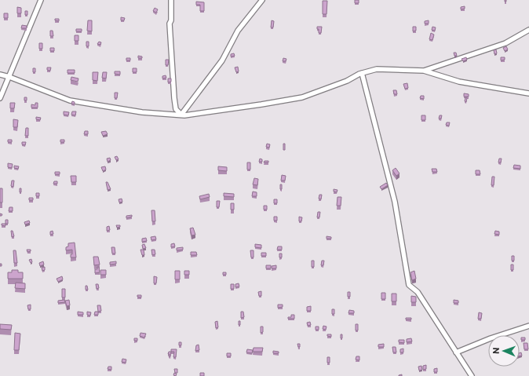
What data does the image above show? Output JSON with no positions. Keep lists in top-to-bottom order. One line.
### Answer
{"north":"left"}
